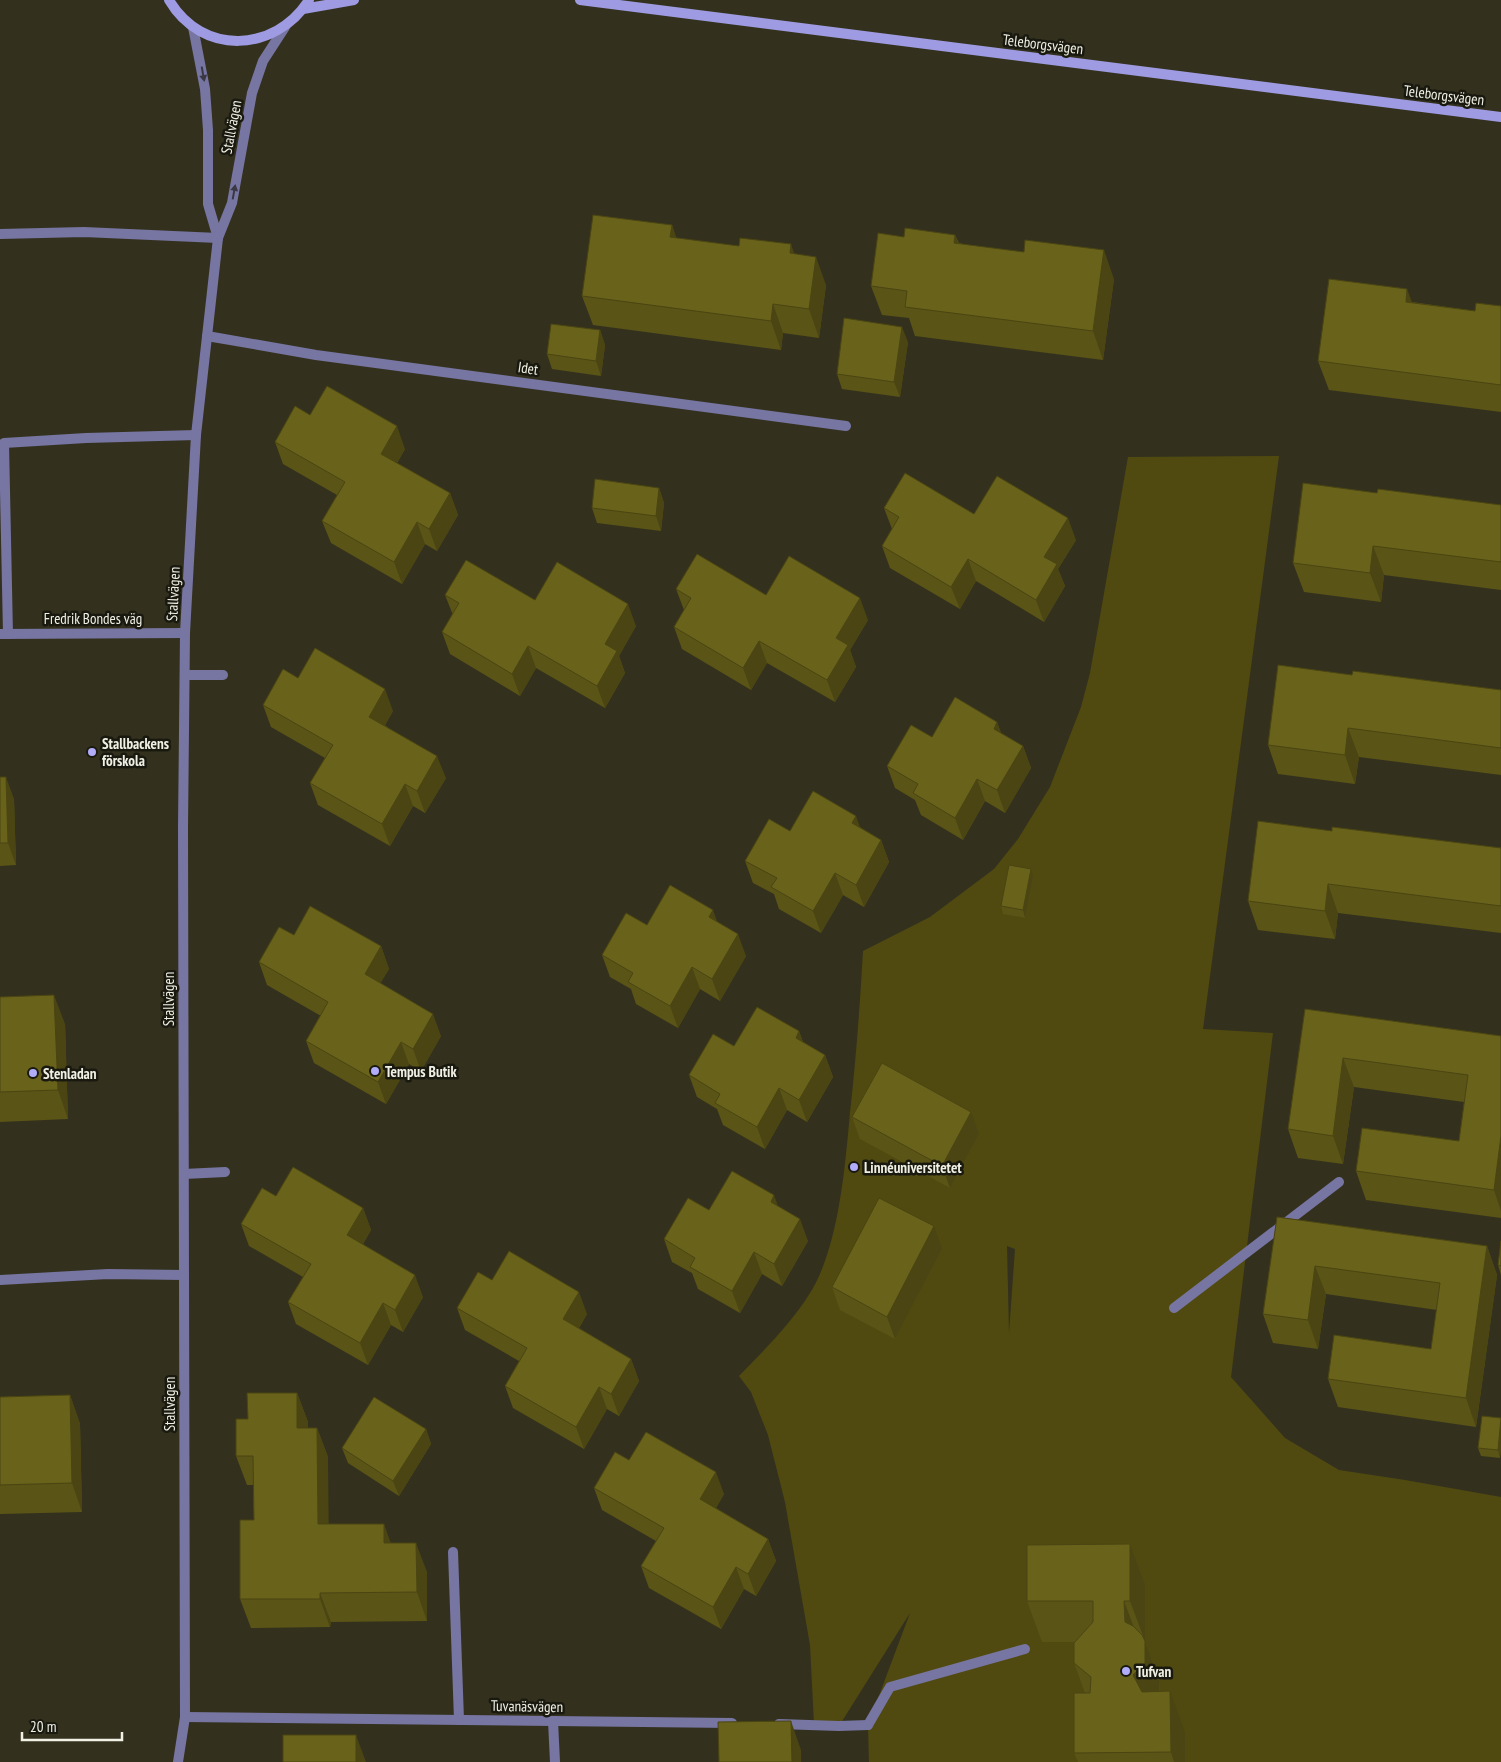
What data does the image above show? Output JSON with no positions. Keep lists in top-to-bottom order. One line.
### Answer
{"streets":{"main road":["Teleborgsvägen"],"street":["Stallvägen","Idet","Fredrik Bondes väg","Tuvanäsvägen"]},"crossings":[["Stallvägen","Idet"],["Stallvägen","Fredrik Bondes väg"],["Stallvägen","Tuvanäsvägen"]],"places":["Stallbackens förskola","Tempus Butik","Stenladan","Linnéuniversitetet","Tufvan"],"scale_bar":"20 m"}
